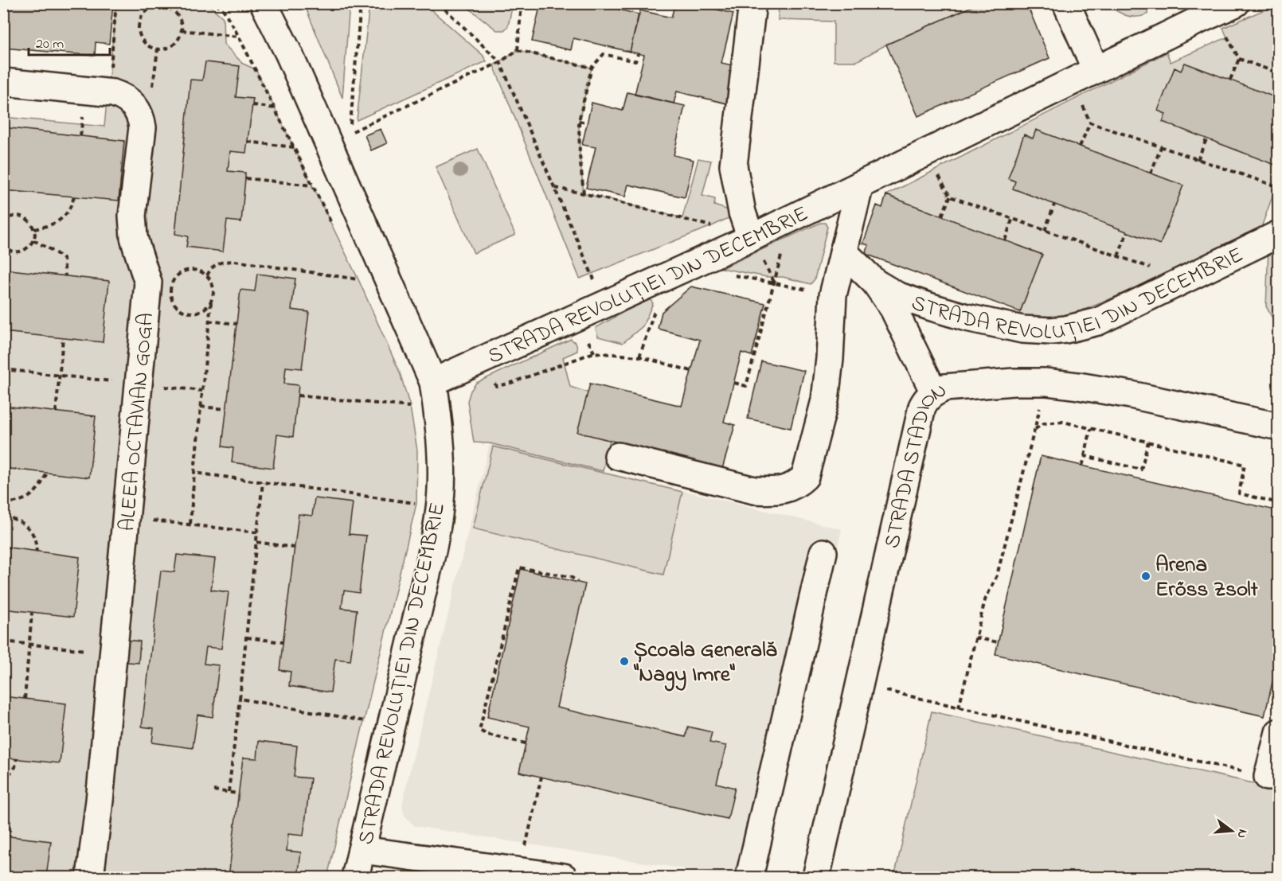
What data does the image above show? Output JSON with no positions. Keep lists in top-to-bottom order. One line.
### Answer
{"streets":{"street":["STRADA REVOLUȚIEI DIN DECEMBRIE","ALEEA OCTAVIAN GOGA","STRADA STADION"]},"places":["Arena Erőss Zsolt","Școala Generală \"Nagy Imre\""],"scale_bar":"20 m","north":"right"}
